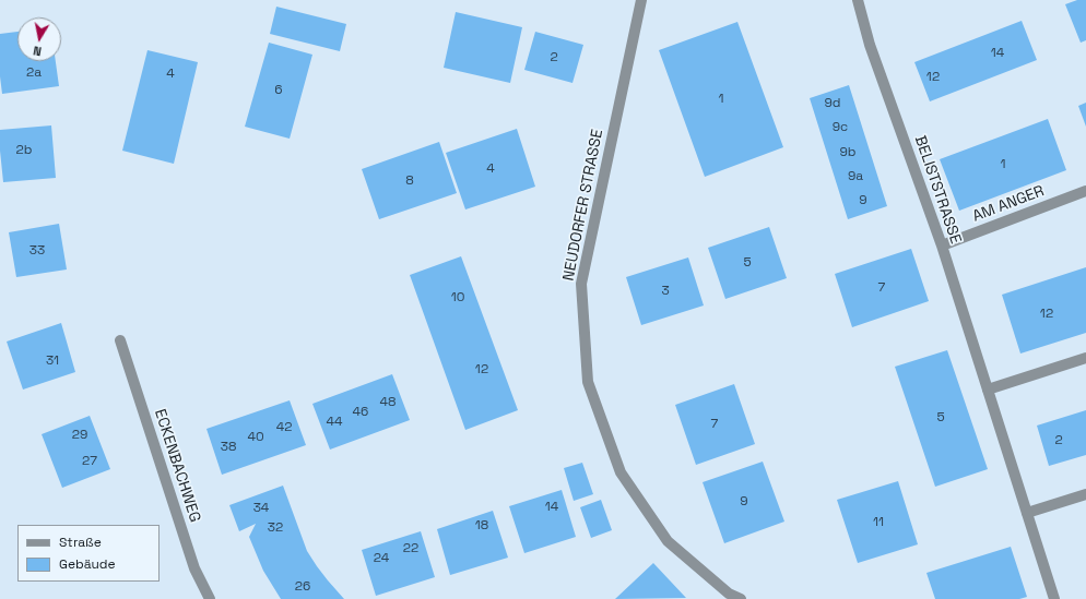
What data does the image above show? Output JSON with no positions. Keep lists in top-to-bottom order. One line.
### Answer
{"streets":{"street":["BELISTSTRASSE","AM ANGER","NEUDORFER STRASSE","ECKENBACHWEG"]},"crossings":[["BELISTSTRASSE","AM ANGER"]],"house_numbers":["14","2","2a","4","12","6","1","9d","9c","2b","9b","1","4","9a","8","9","33","5","7","3","10","12","31","12","48","46","5","44","7","42","29","40","2","38","27","9","14","34","11","18","32","22","24","26"],"legend":["Straße","Gebäude"],"north":"bottom"}
